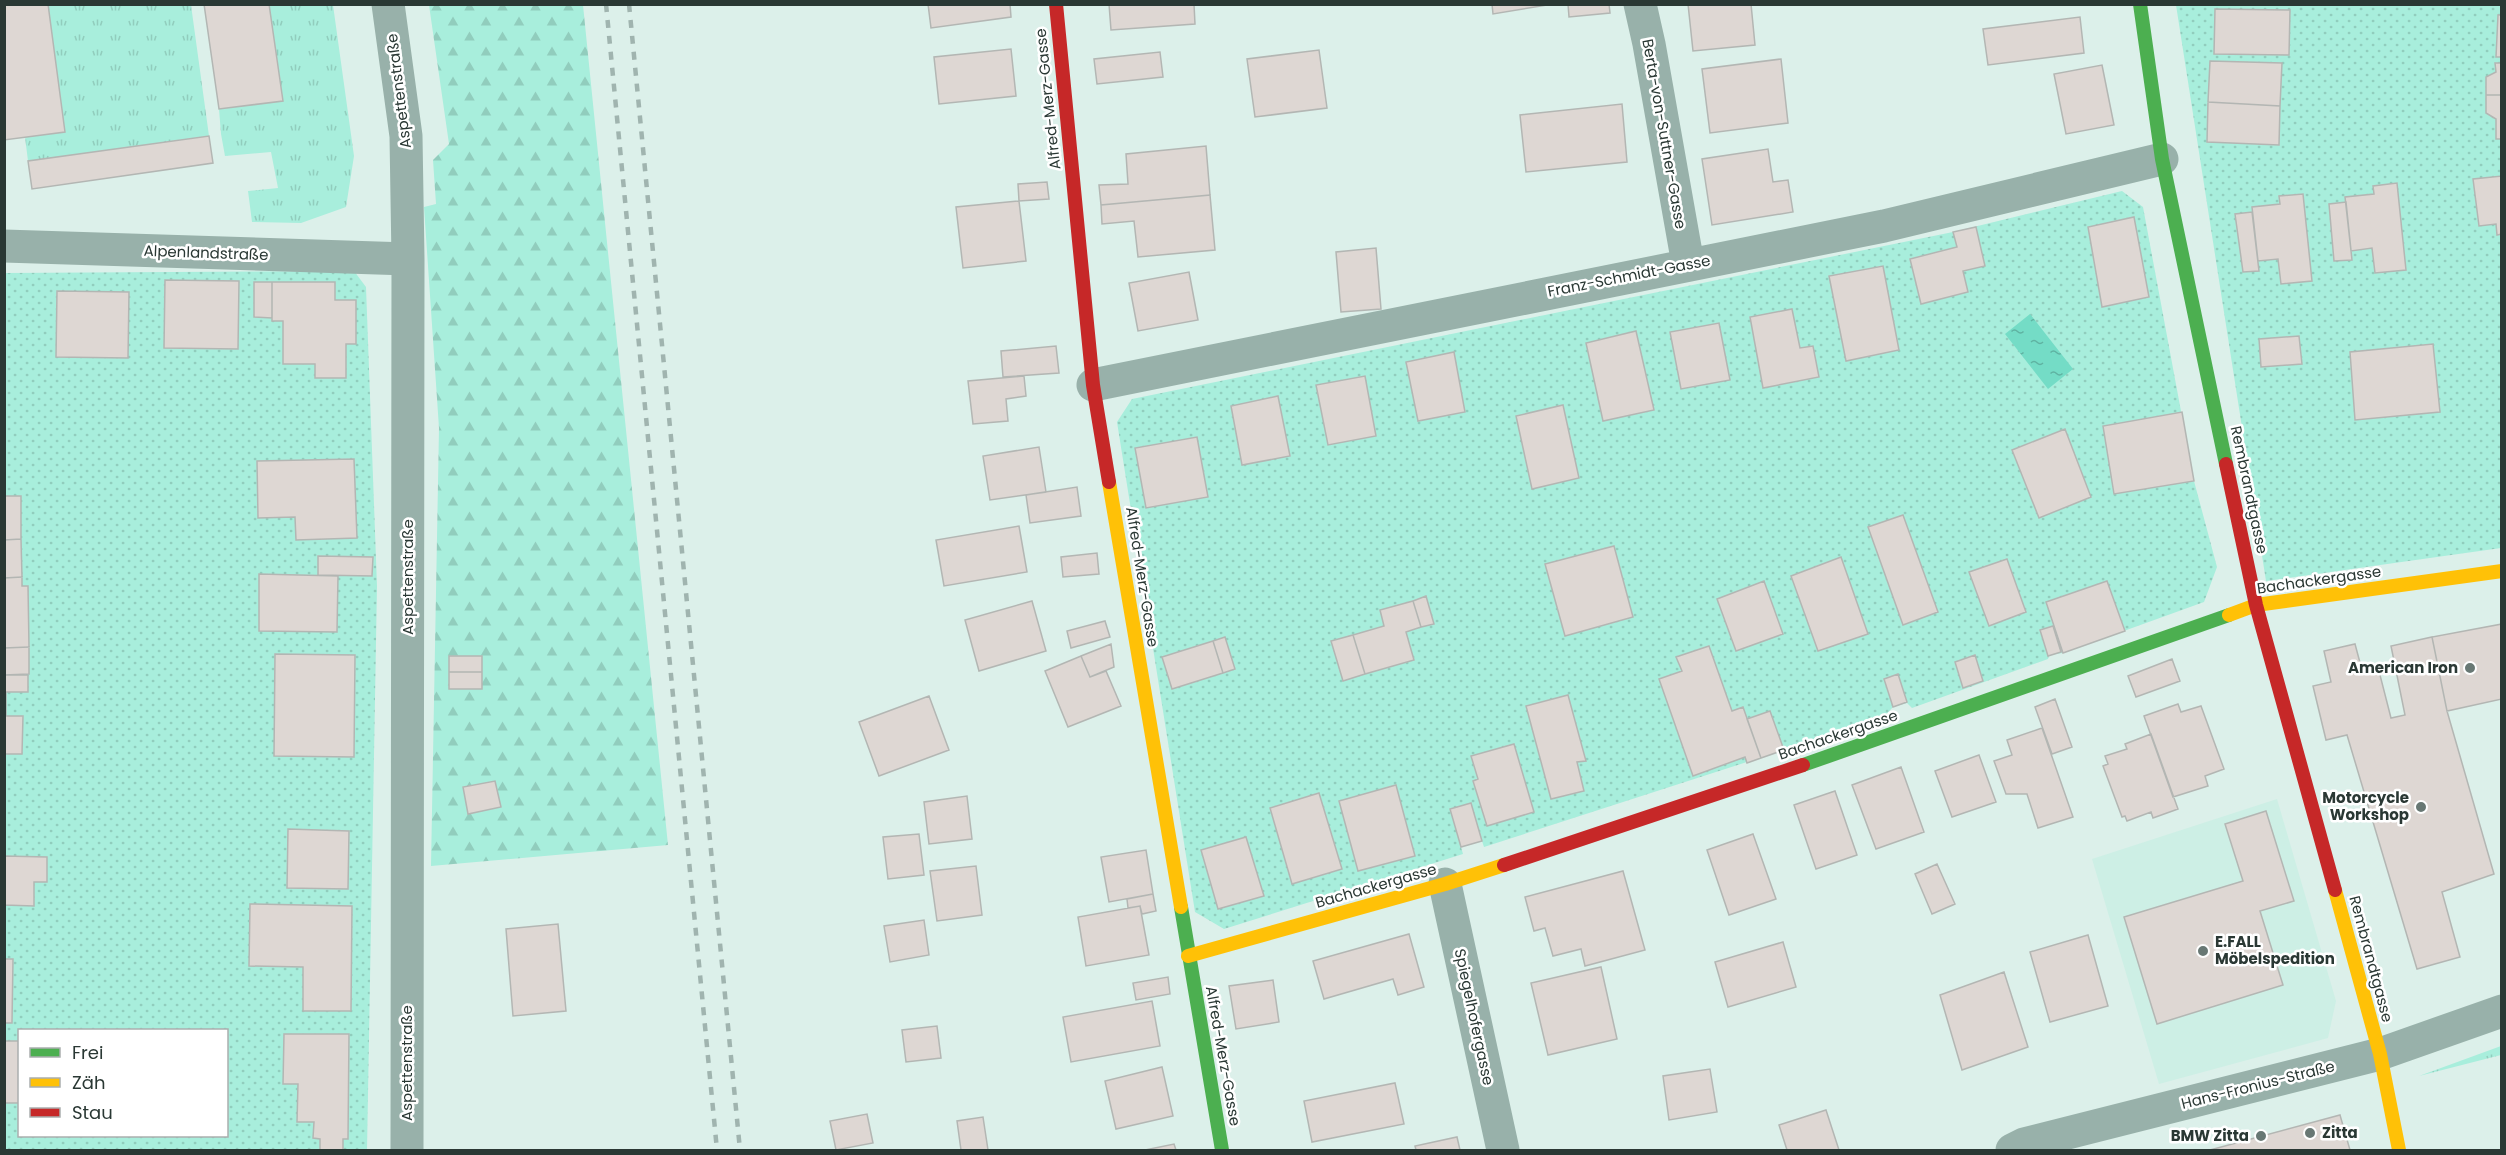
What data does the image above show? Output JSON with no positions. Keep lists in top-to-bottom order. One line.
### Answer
{"streets":{"street":["Aspettenstraße","Alfred-Merz-Gasse","Berta-von-Suttner-Gasse","Alpenlandstraße","Franz-Schmidt-Gasse","Rembrandtgasse","Bachackergasse","Spiegelhofergasse","Hans-Fronius-Straße"]},"crossings":[["Aspettenstraße","Alpenlandstraße"],["Alfred-Merz-Gasse","Franz-Schmidt-Gasse"],["Alfred-Merz-Gasse","Bachackergasse"],["Berta-von-Suttner-Gasse","Franz-Schmidt-Gasse"],["Franz-Schmidt-Gasse","Rembrandtgasse"],["Rembrandtgasse","Bachackergasse"],["Rembrandtgasse","Hans-Fronius-Straße"],["Bachackergasse","Spiegelhofergasse"]],"places":["American Iron","Motorcycle Workshop","E.FALL Möbelspedition","Zitta","BMW Zitta"],"legend":["Frei","Zäh","Stau"]}
